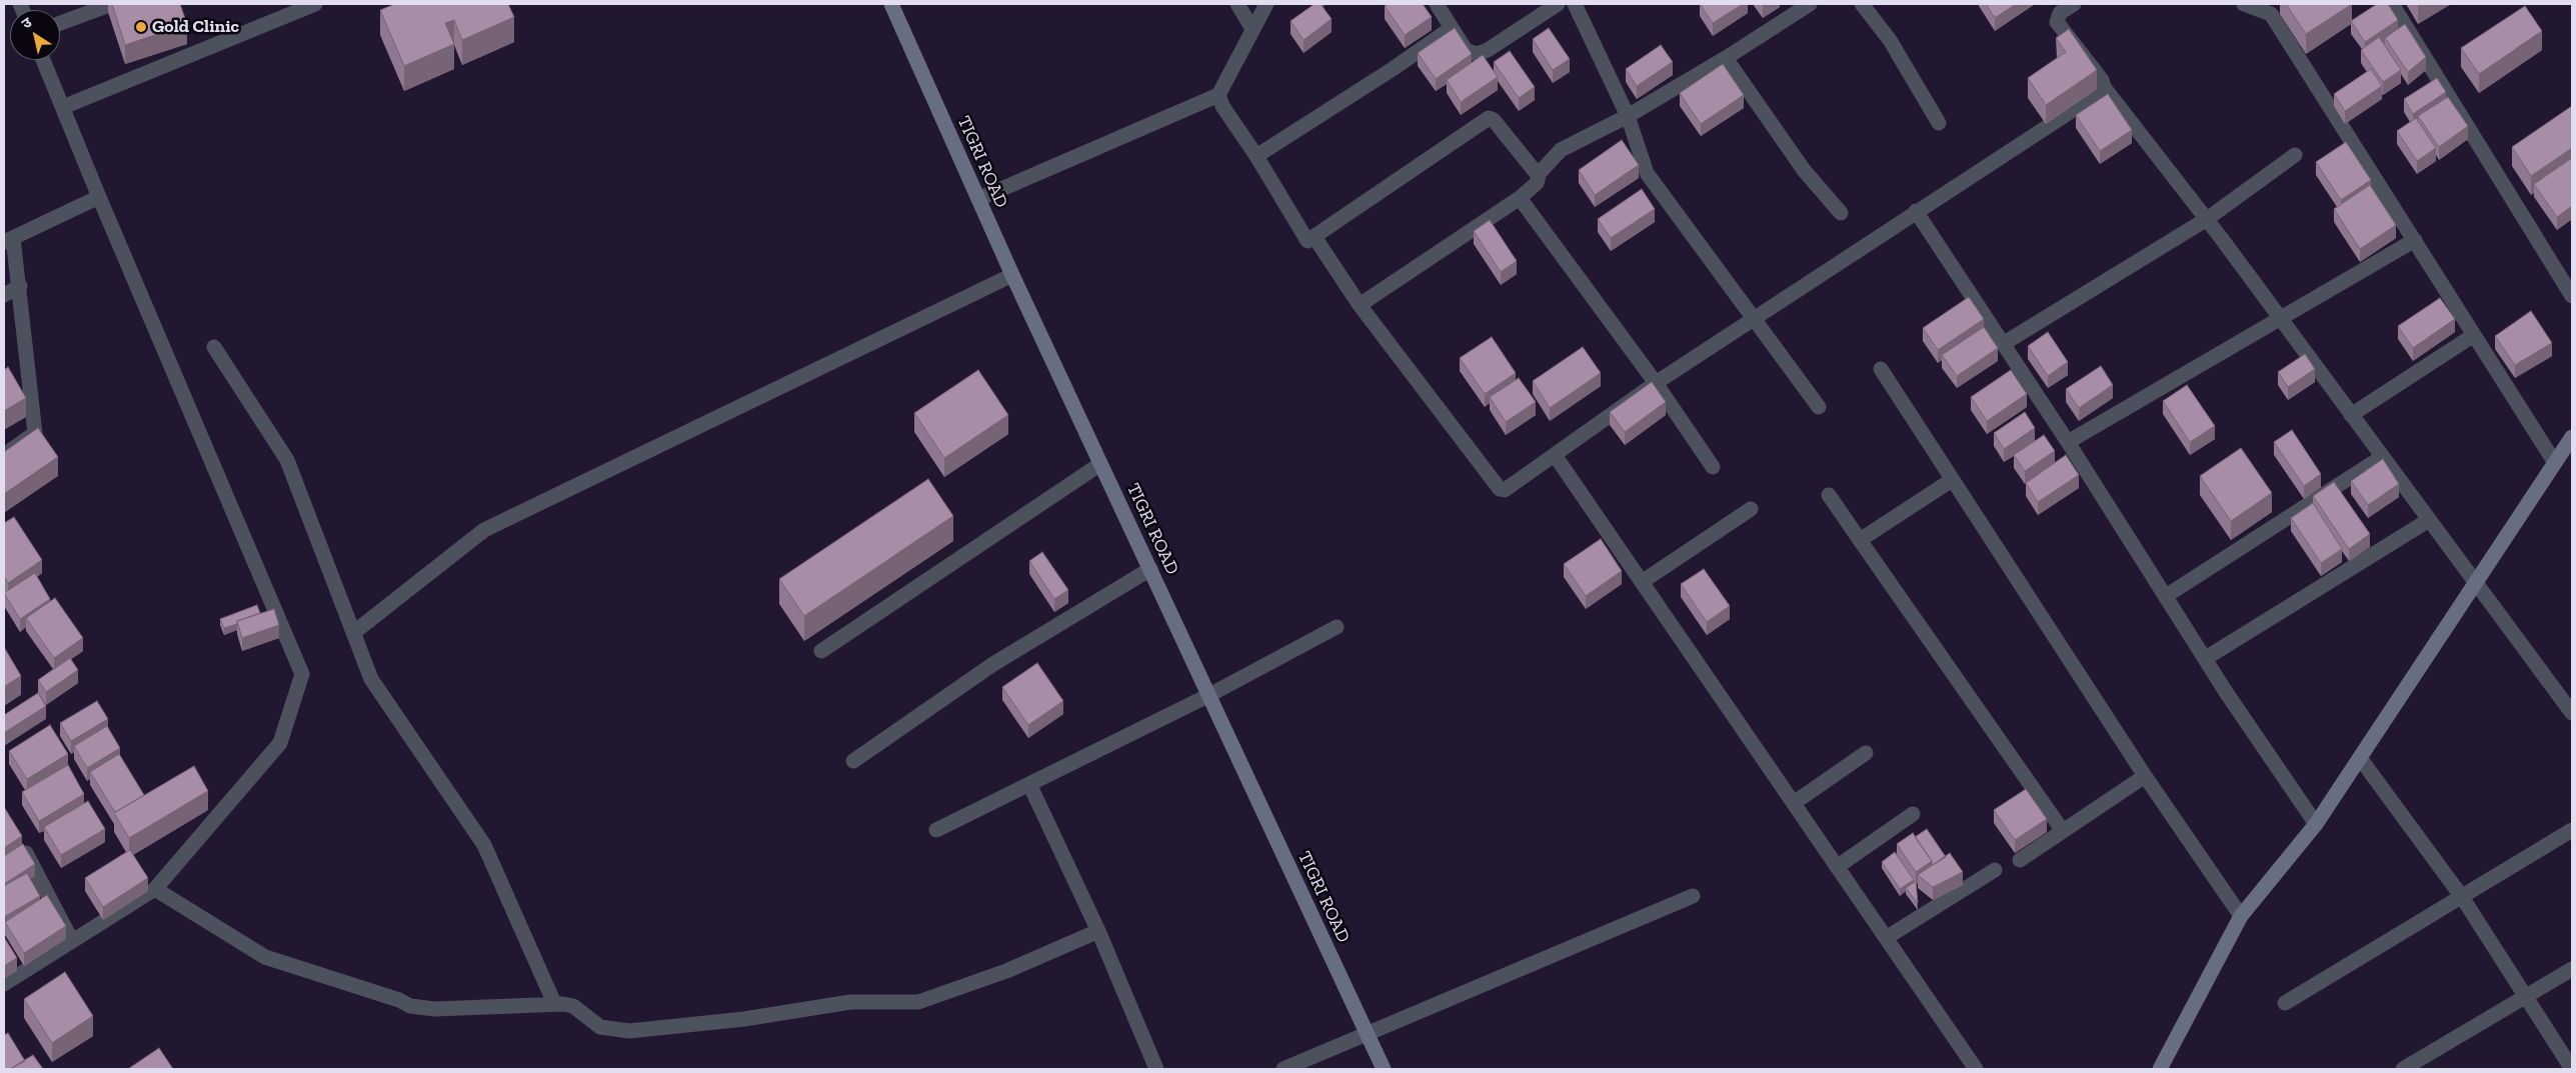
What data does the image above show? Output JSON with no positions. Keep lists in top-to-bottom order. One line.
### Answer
{"streets":{"street":["TIGRI ROAD"]},"places":["Gold Clinic"],"north":"top left"}
